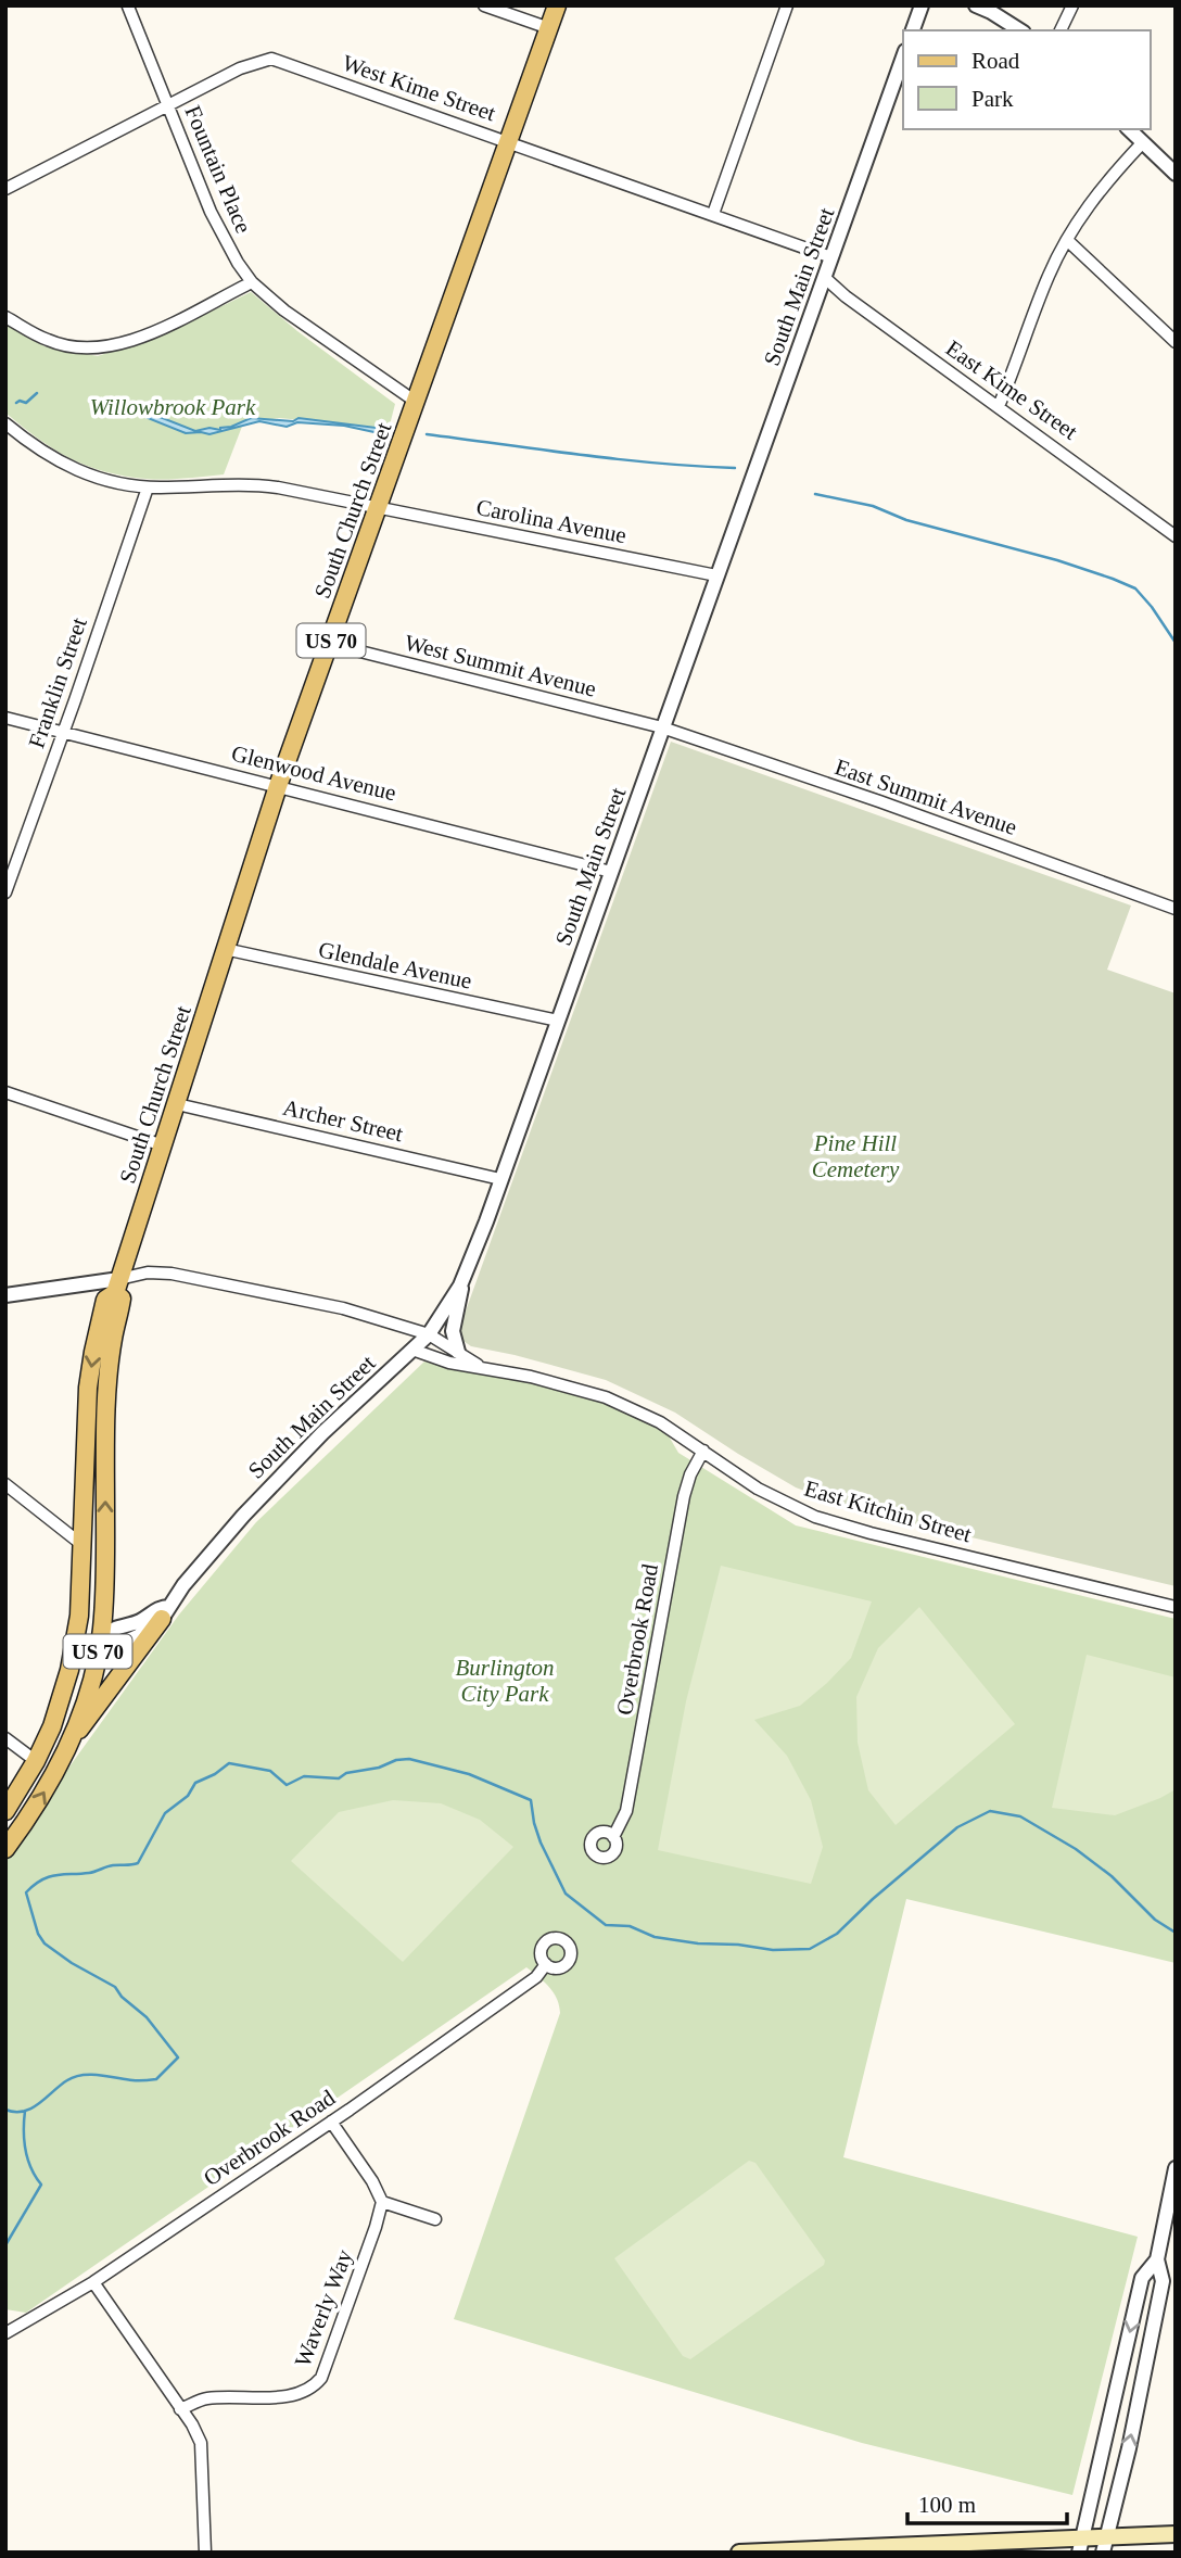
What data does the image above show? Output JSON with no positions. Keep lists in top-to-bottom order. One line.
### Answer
{"streets":{"main road":["South Church Street","US 70"],"street":["West Kime Street","Fountain Place","South Main Street","East Kime Street","Carolina Avenue","West Summit Avenue","Franklin Street","Glenwood Avenue","East Summit Avenue","Glendale Avenue","Archer Street","East Kitchin Street","Overbrook Road","Waverly Way"]},"crossings":[["West Kime Street","Fountain Place"],["West Kime Street","South Main Street"],["West Kime Street","South Church Street"],["Fountain Place","South Church Street"],["South Main Street","East Kime Street"],["South Main Street","South Church Street"],["South Main Street","Carolina Avenue"],["South Main Street","West Summit Avenue"],["South Main Street","Glenwood Avenue"],["South Main Street","East Summit Avenue"],["South Main Street","Glendale Avenue"],["South Main Street","Archer Street"],["South Main Street","East Kitchin Street"],["South Church Street","Carolina Avenue"],["South Church Street","West Summit Avenue"],["South Church Street","Glenwood Avenue"],["South Church Street","Glendale Avenue"],["South Church Street","Archer Street"],["South Church Street","East Kitchin Street"],["Carolina Avenue","Franklin Street"],["West Summit Avenue","East Summit Avenue"],["Franklin Street","Glenwood Avenue"],["East Kitchin Street","Overbrook Road"]],"parks":["Willowbrook Park","Pine Hill Cemetery","Burlington City Park"],"legend":["Road","Park"],"scale_bar":"100 m"}
